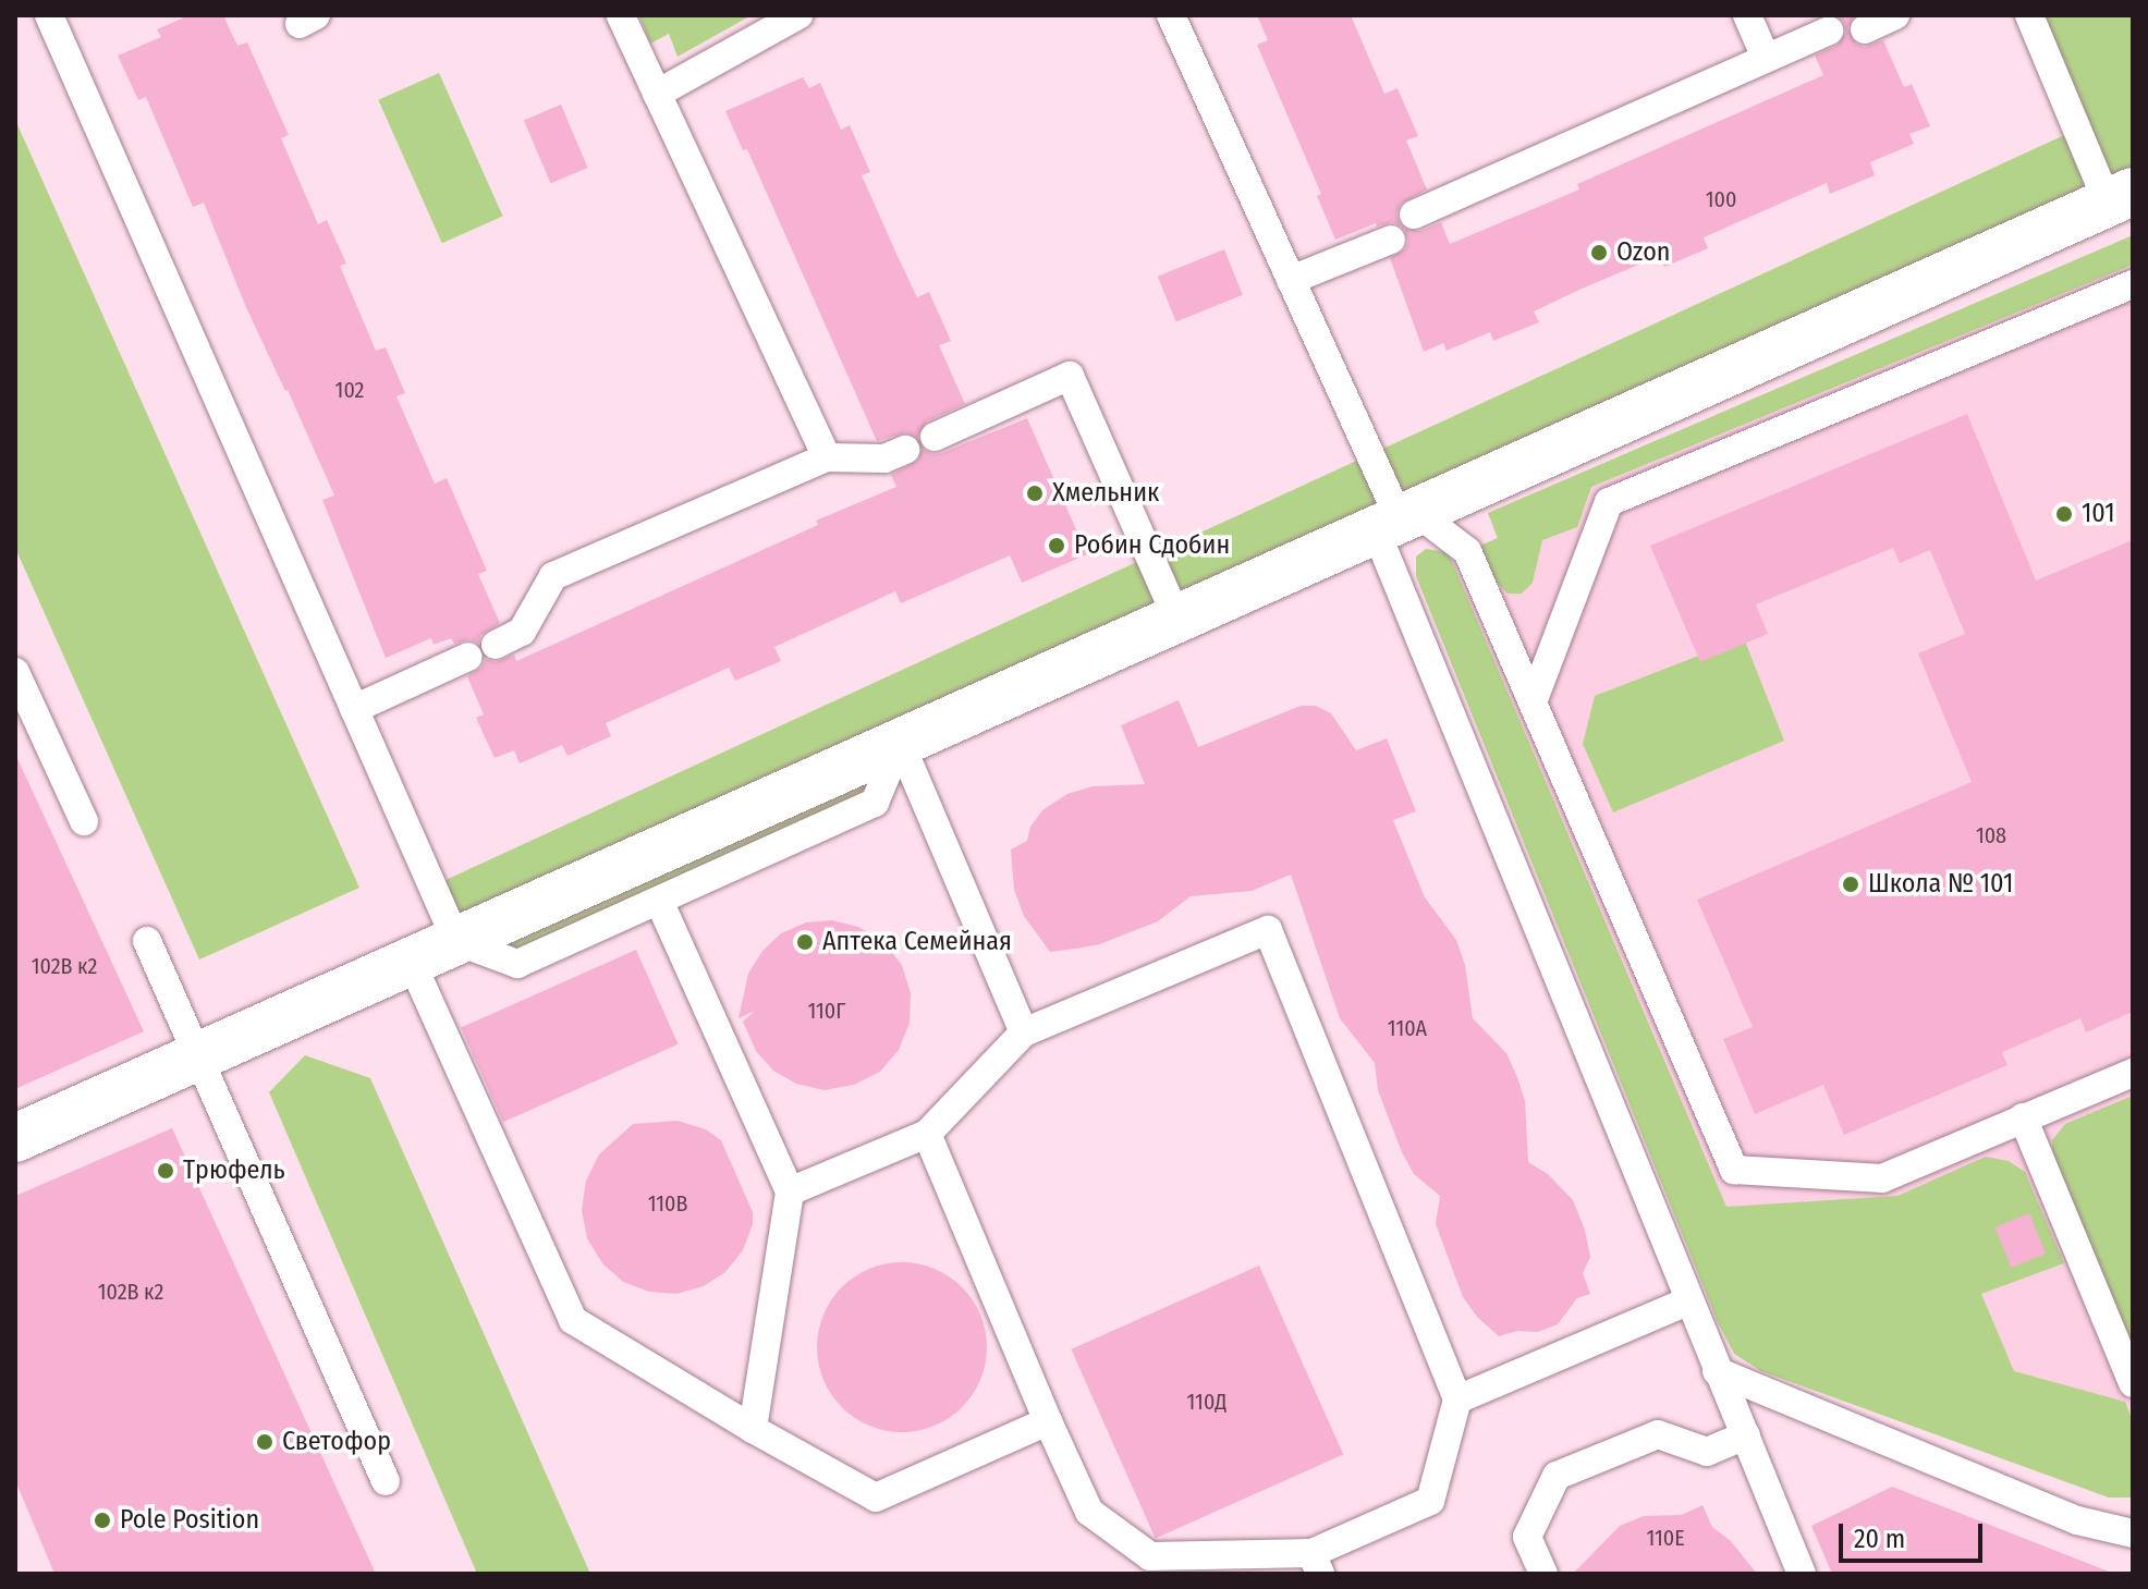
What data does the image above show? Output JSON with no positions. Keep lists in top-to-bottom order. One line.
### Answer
{"places":["Ozon","Хмельник","101","Робин Сдобин","Школа № 101","Аптека Семейная","Трюфель","Светофор","Pole Position"],"house_numbers":["100","102","108","102В к2","110Г","110А","110В","102В к2","110Д","110Е"],"scale_bar":"20 m"}
